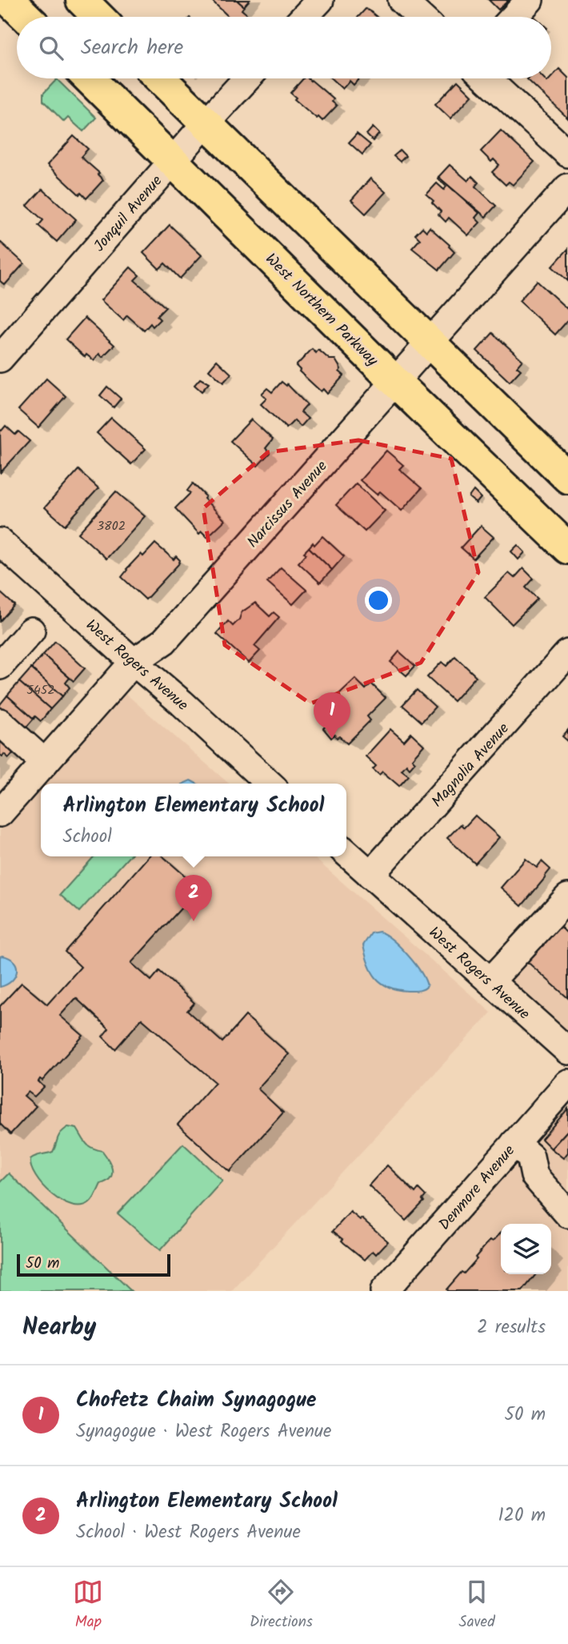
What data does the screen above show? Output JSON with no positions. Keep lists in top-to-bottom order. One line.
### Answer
{"streets":{"main road":["West Northern Parkway"],"street":["Jonquil Avenue","Narcissus Avenue","West Rogers Avenue","Magnolia Avenue","Denmore Avenue"]},"crossings":[["Jonquil Avenue","West Northern Parkway"],["West Northern Parkway","Narcissus Avenue"],["Narcissus Avenue","West Rogers Avenue"],["West Rogers Avenue","Magnolia Avenue"]],"house_numbers":["3802","5452"],"scale_bar":"50 m","page":{"search":"Search here","pins":["1","2"],"popup":["Arlington Elementary School","School"],"scale":"50 m","heading":["Nearby","2 results"],"list":[{"mark":"1","name":"Chofetz Chaim Synagogue","note":"Synagogue · West Rogers Avenue","value":"50 m"},{"mark":"2","name":"Arlington Elementary School","note":"School · West Rogers Avenue","value":"120 m"}],"nav":["Map","Directions","Saved"]}}
